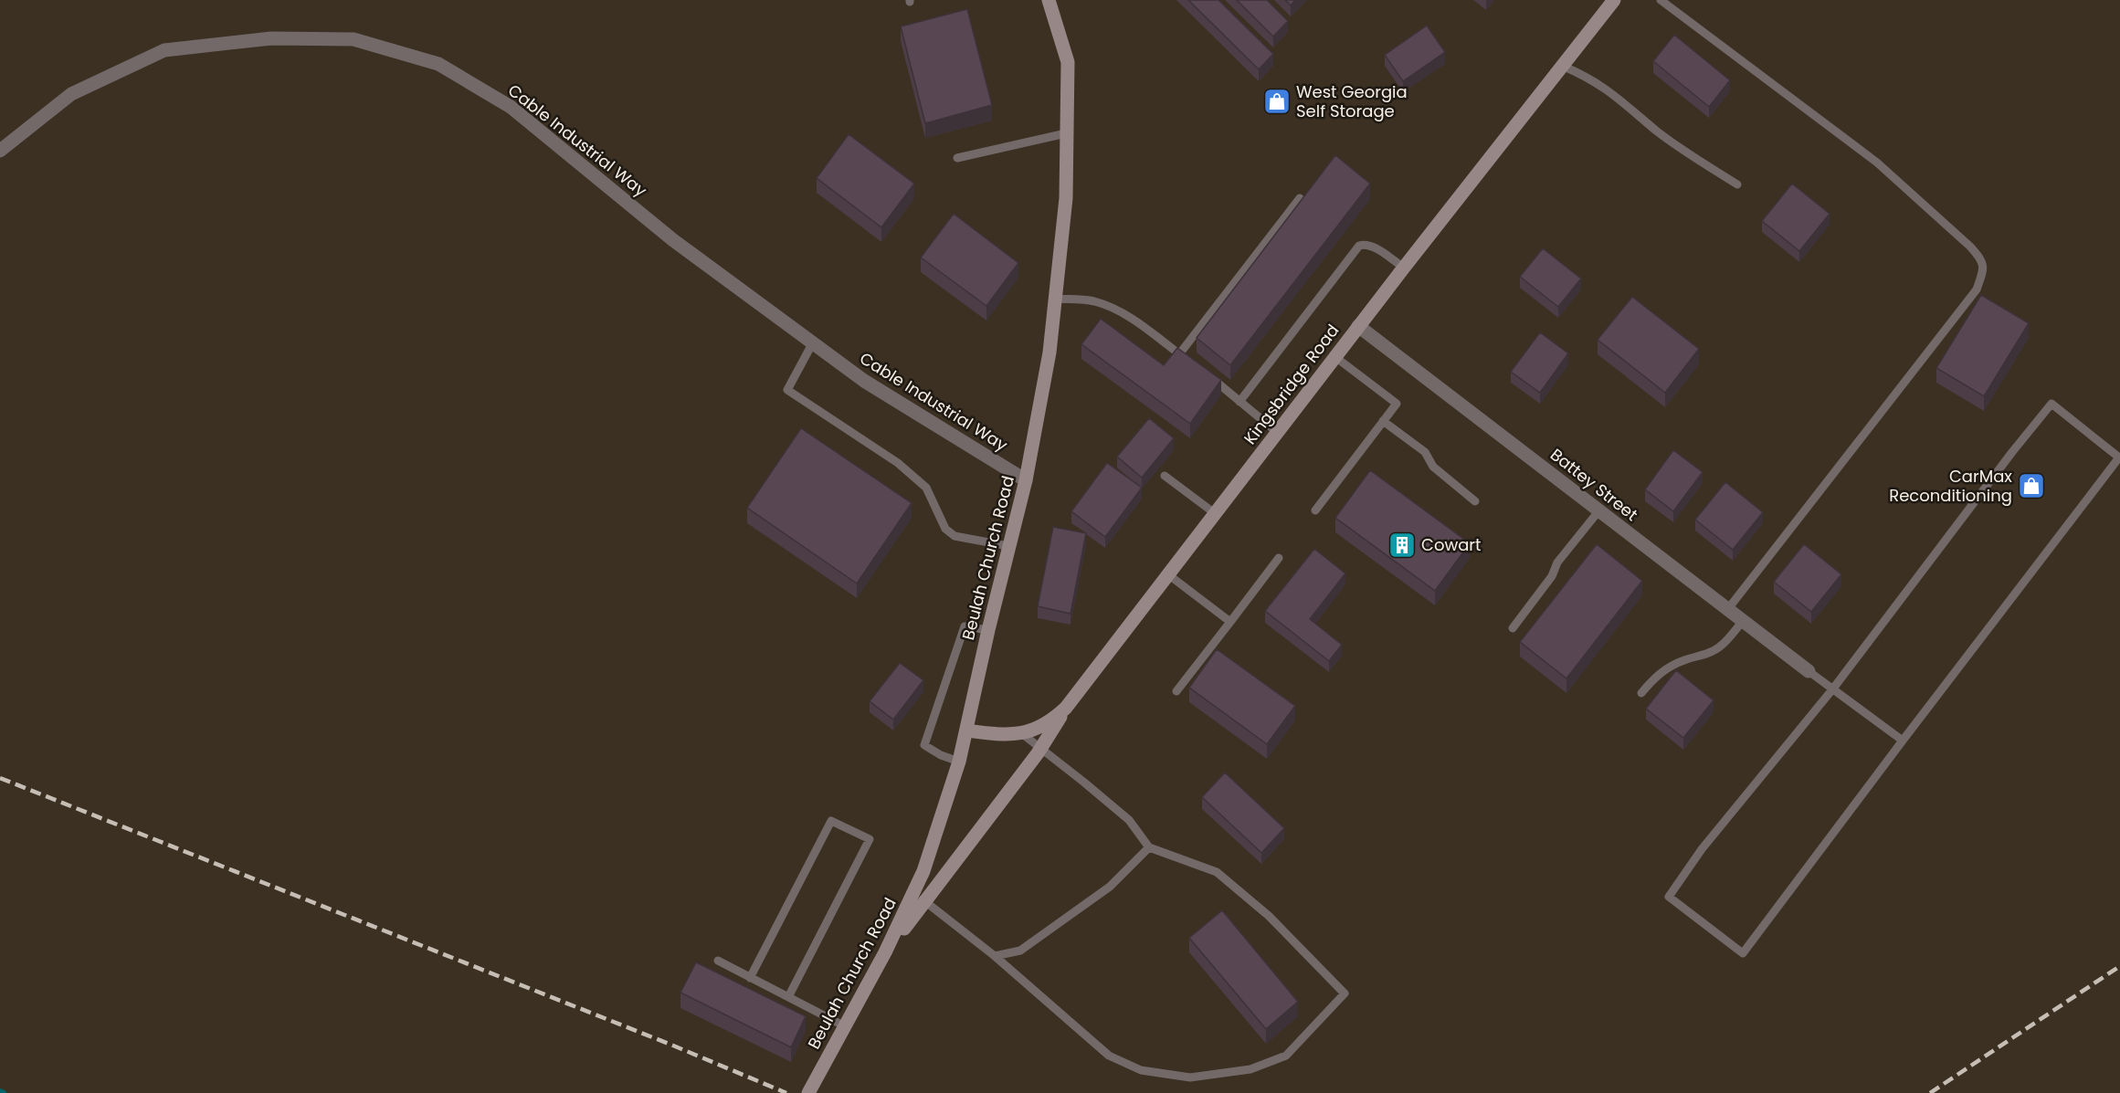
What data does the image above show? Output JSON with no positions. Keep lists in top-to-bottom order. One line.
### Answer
{"streets":{"street":["Cable Industrial Way","Kingsbridge Road","Battey Street","Beulah Church Road"]},"crossings":[["Cable Industrial Way","Beulah Church Road"],["Kingsbridge Road","Battey Street"],["Kingsbridge Road","Beulah Church Road"]],"places":{"shop":["West Georgia Self Storage","CarMax Reconditioning"],"building":["Cowart"]}}
